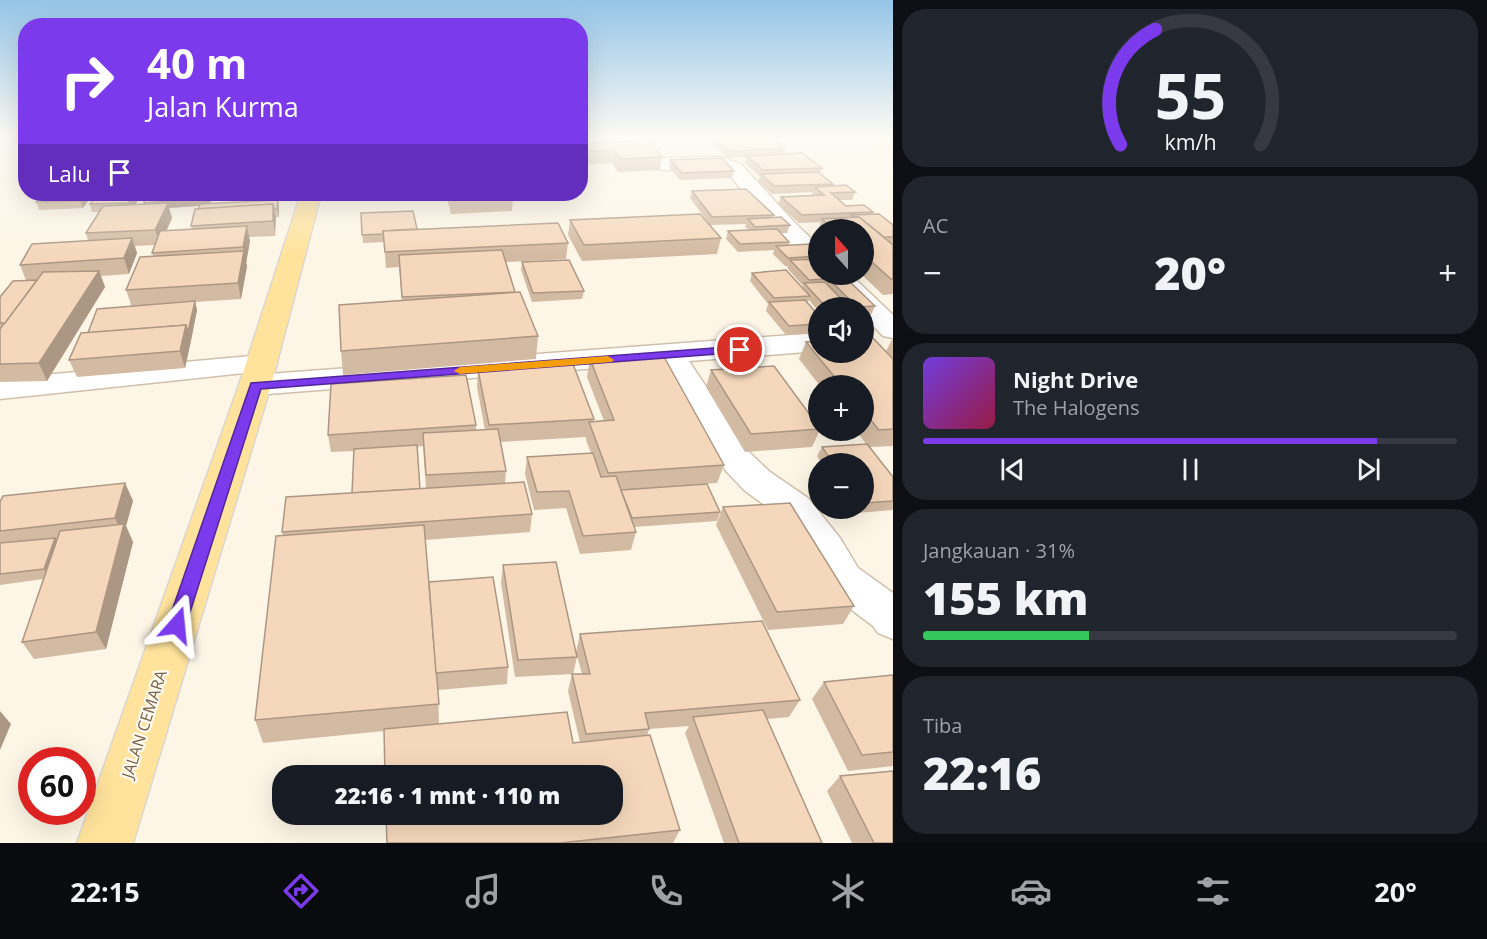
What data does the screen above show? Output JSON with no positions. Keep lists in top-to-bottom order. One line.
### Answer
{"streets":{"main road":["JALAN CEMARA"]},"north":"top","page":{"turn":["40 m","Jalan Kurma"],"then":"Lalu","tile":["AC",["Jangkauan · 31%","155 km"],["Tiba","22:16"]],"map_buttons":["+","−"],"heat":["−","20°","+"],"song":["Night Drive","The Halogens"],"limit":"60","trip":"22:16 · 1 mnt · 110 m","tabs":["22:15","20°"],"gauge":["55","km/h"]}}
